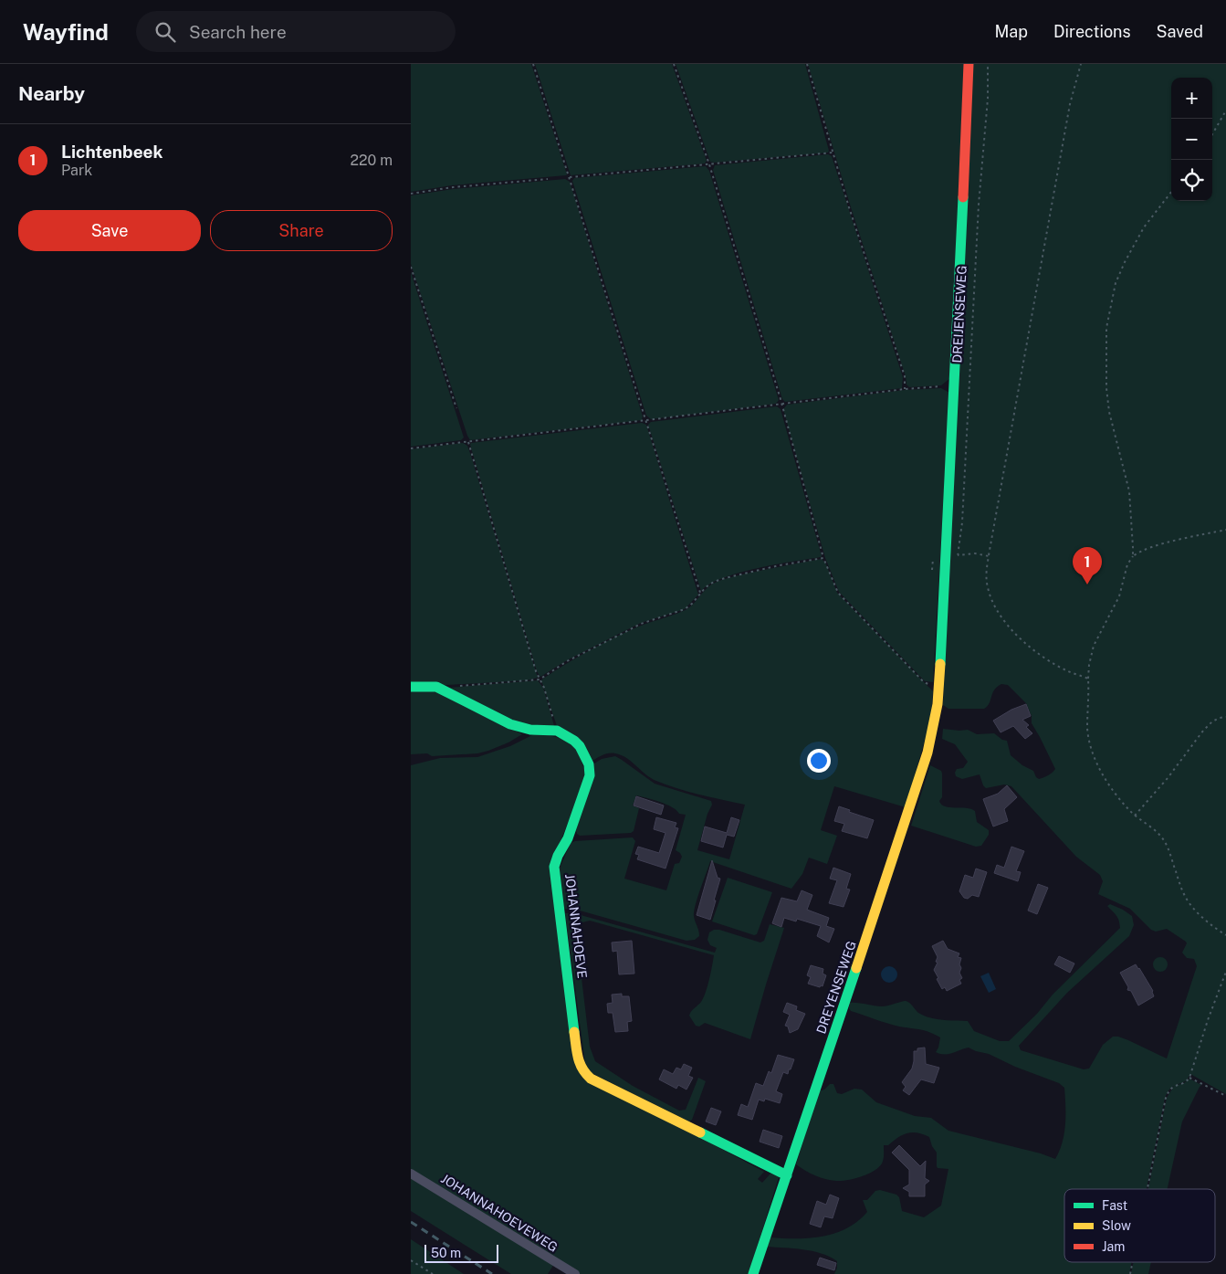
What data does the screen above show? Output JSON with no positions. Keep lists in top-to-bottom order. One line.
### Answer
{"streets":{"main road":["DREIJENSEWEG","JOHANNAHOEVE","DREYENSEWEG"],"street":["JOHANNAHOEVEWEG"]},"crossings":[["DREIJENSEWEG","DREYENSEWEG"],["JOHANNAHOEVE","DREYENSEWEG"]],"legend":["Fast","Slow","Jam"],"scale_bar":"50 m","page":{"header":"Wayfind","search":"Search here","nav":["Map","Directions","Saved"],"heading":"Nearby","map_buttons":["+","−"],"list":[{"mark":"1","name":"Lichtenbeek","note":"Park","value":"220 m"}],"buttons":["Save","Share"],"pins":"1","scale":"50 m"}}
